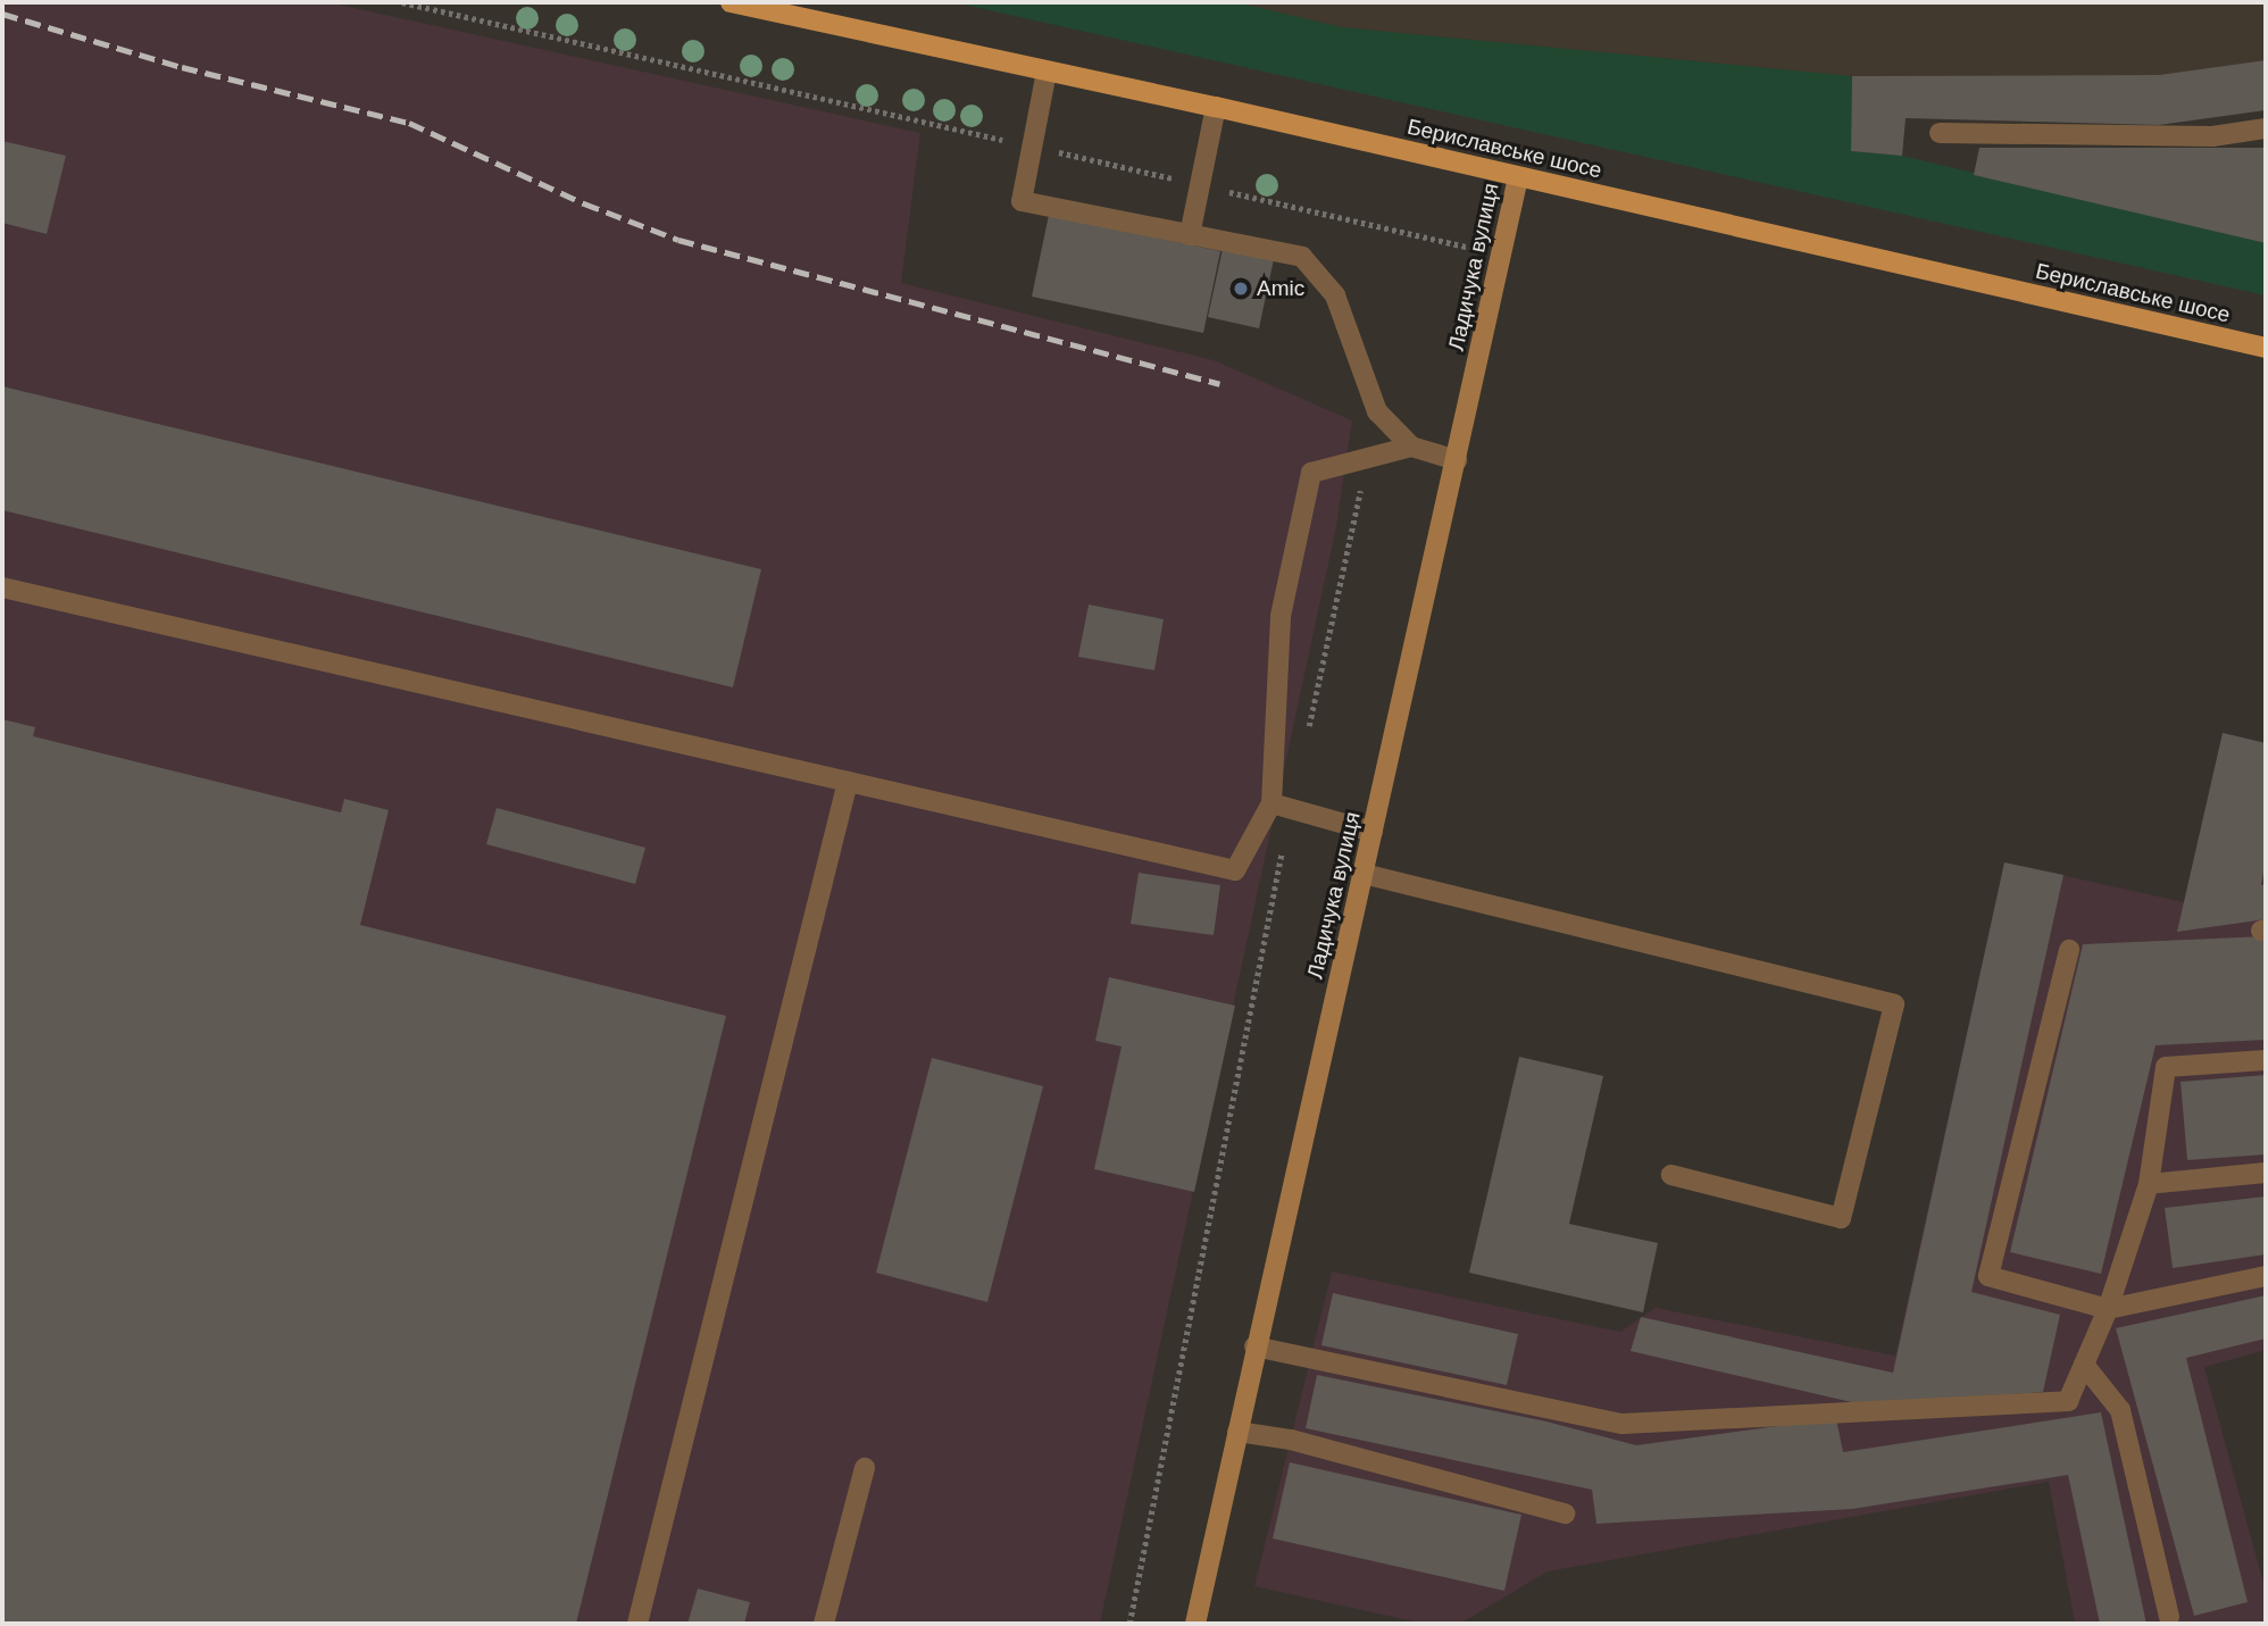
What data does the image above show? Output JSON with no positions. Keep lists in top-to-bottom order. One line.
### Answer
{"streets":{"main road":["Бериславське шосе"],"street":["Ладичука вулиця"]},"crossings":[["Бериславське шосе","Ладичука вулиця"]],"places":["Amic"]}
